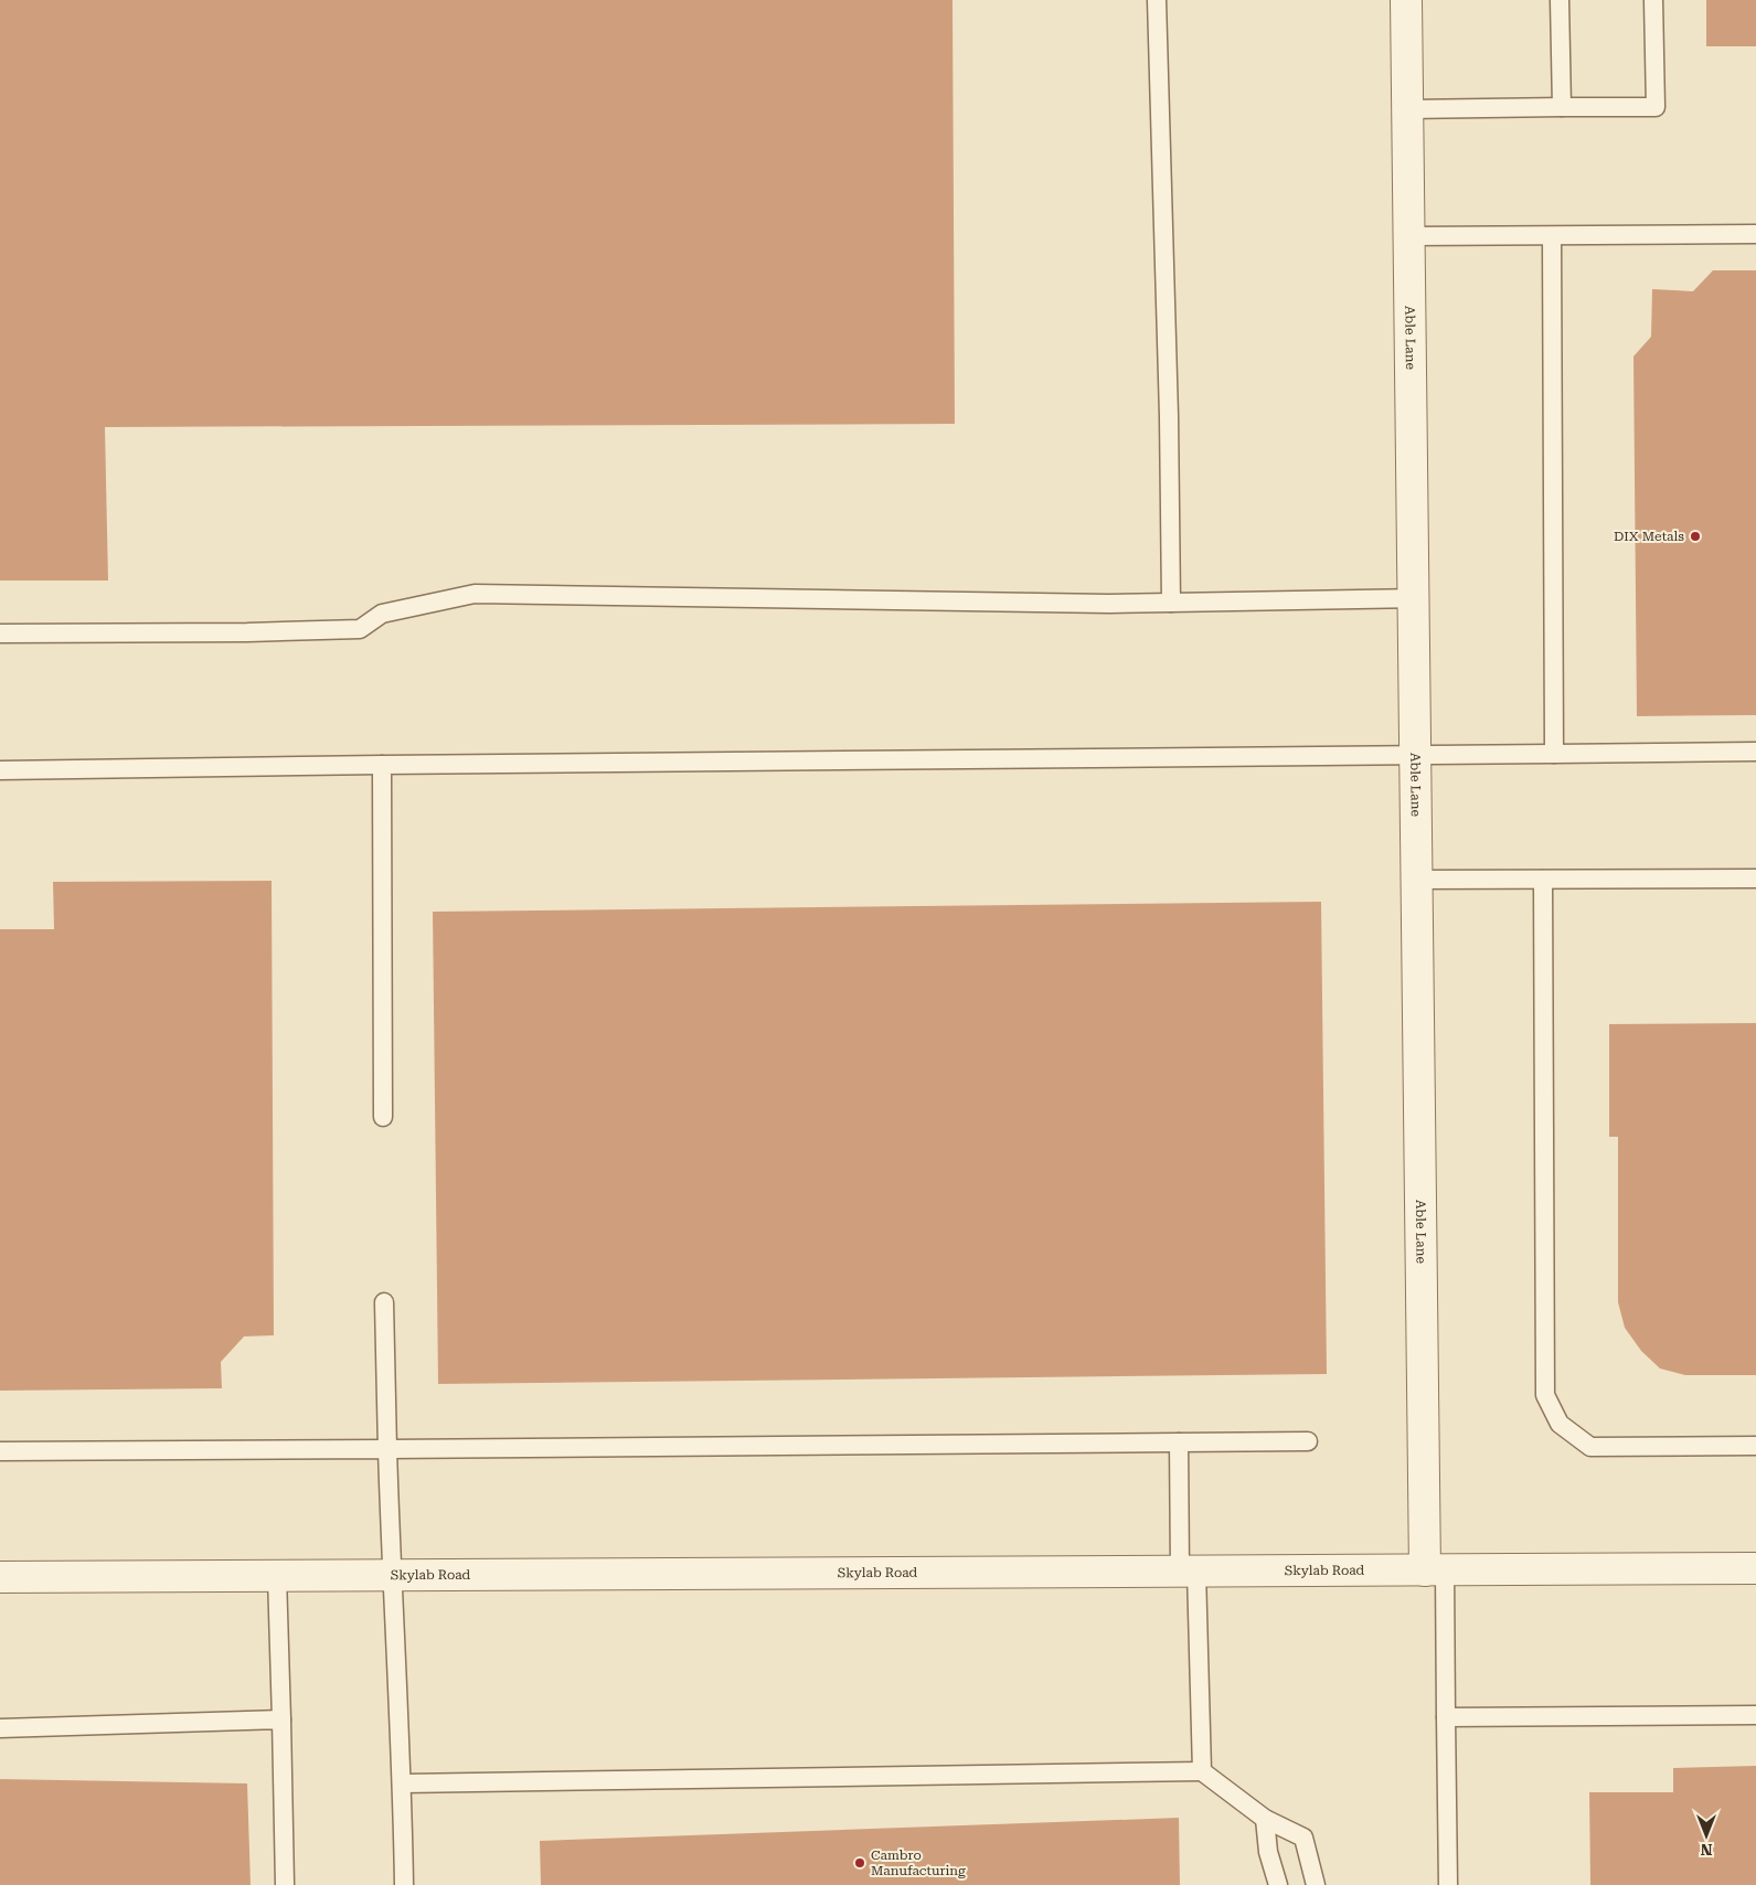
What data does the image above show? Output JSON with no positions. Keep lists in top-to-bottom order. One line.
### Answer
{"streets":{"street":["Able Lane","Skylab Road"]},"crossings":[["Able Lane","Skylab Road"]],"places":["DIX Metals","Cambro Manufacturing"],"north":"bottom"}
